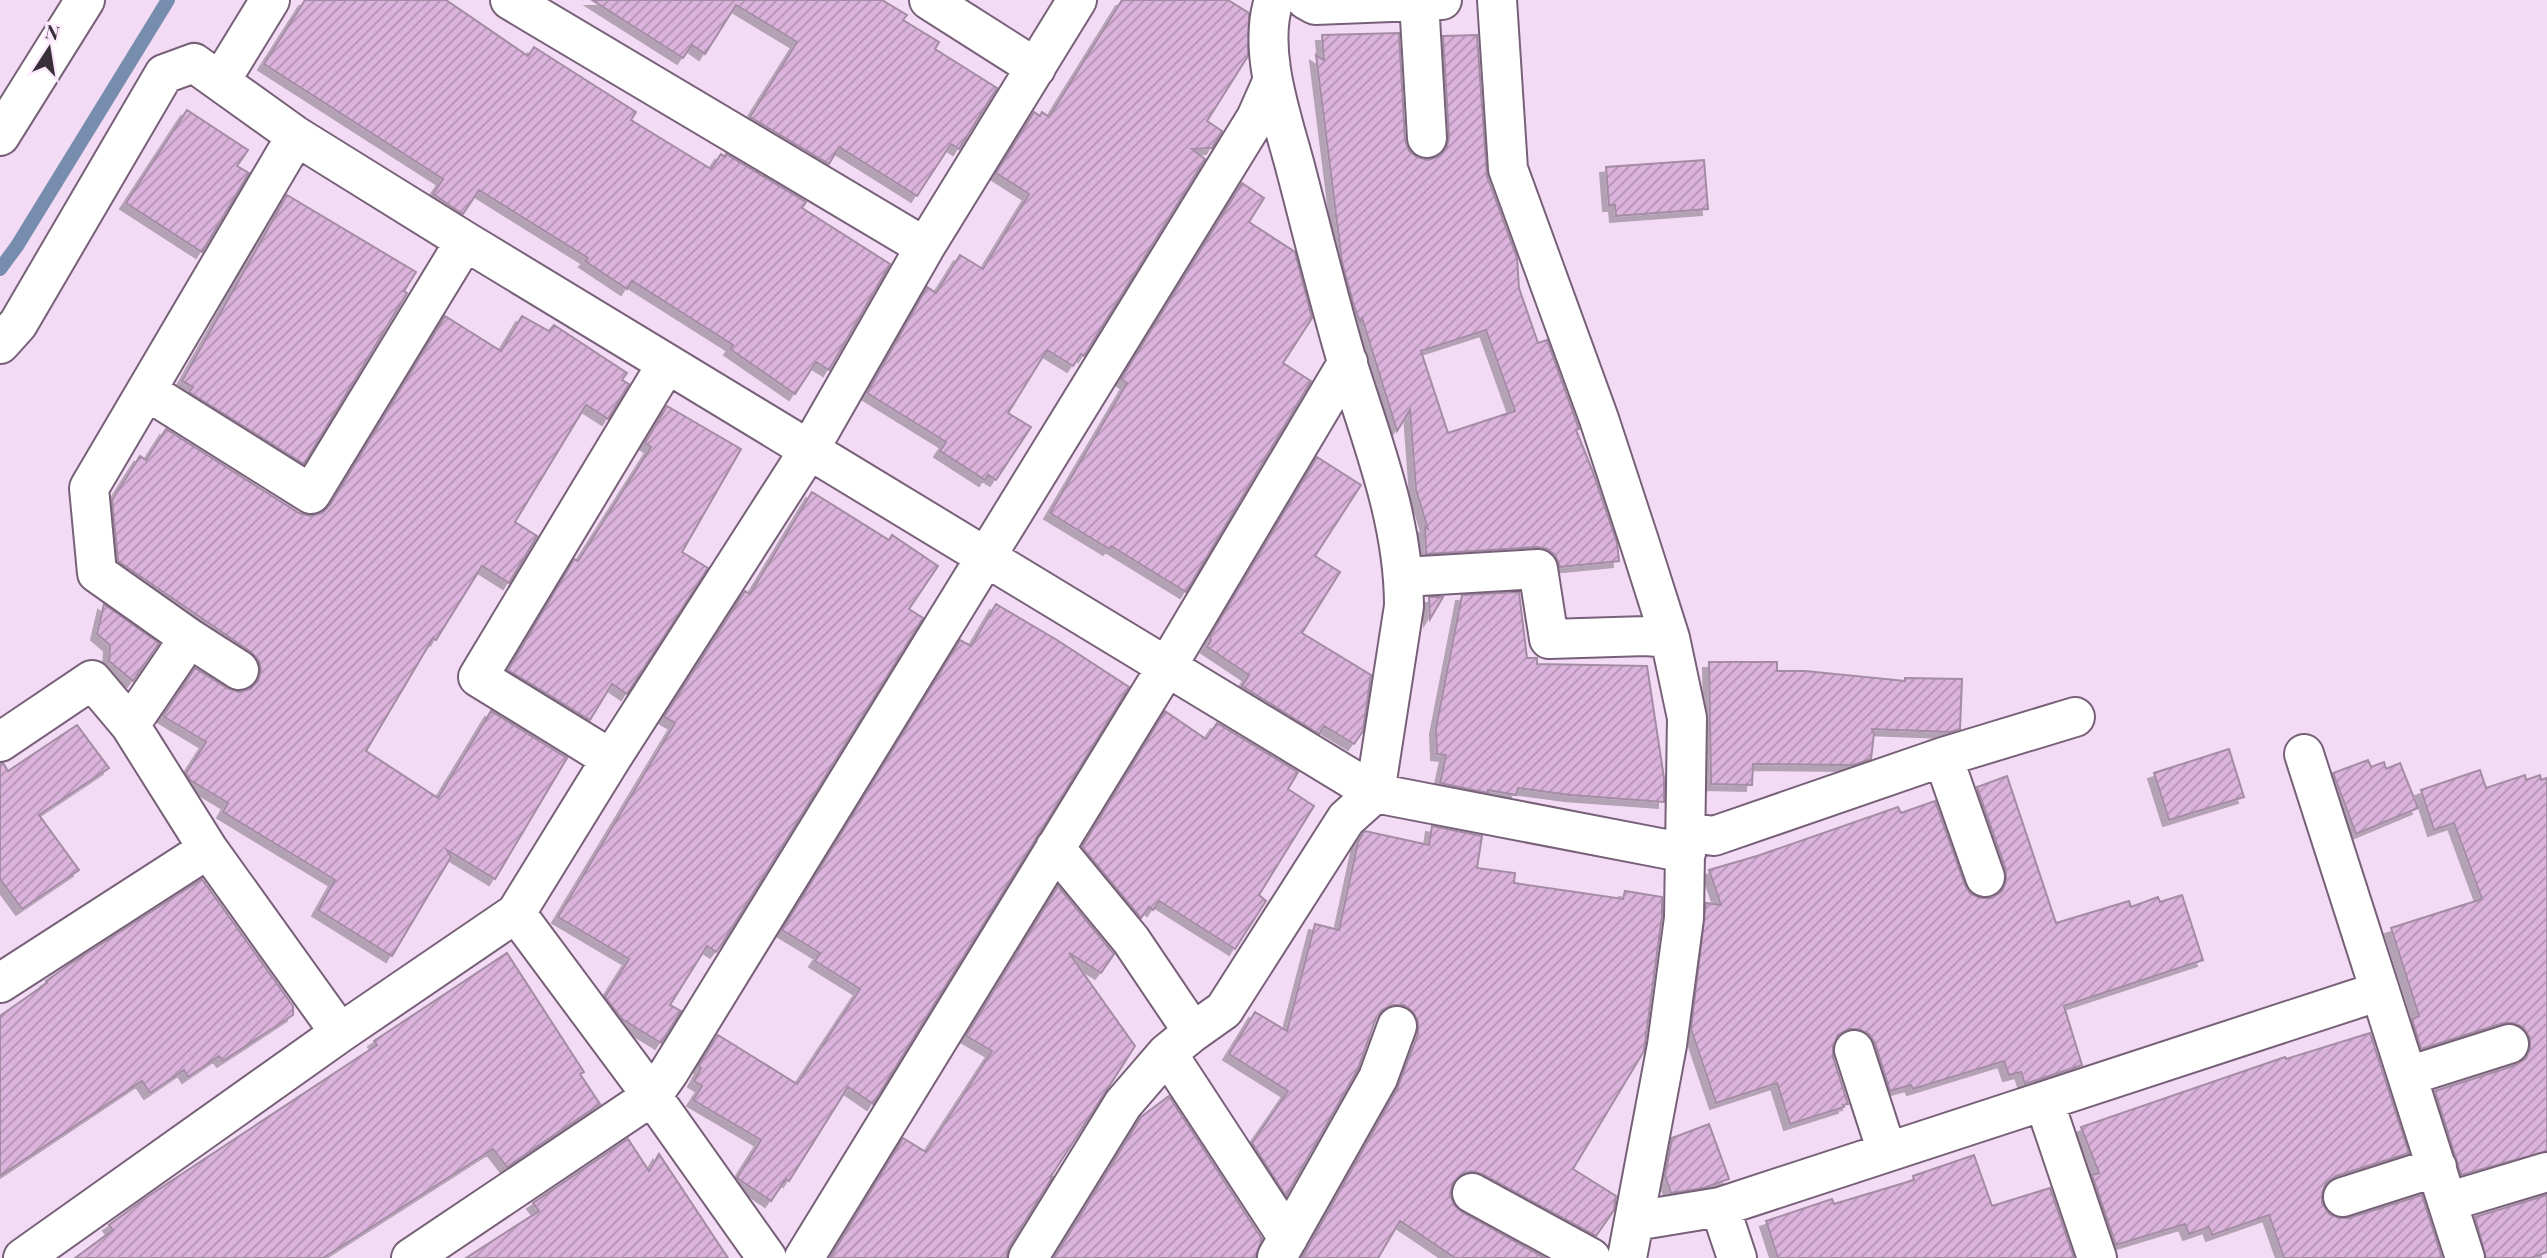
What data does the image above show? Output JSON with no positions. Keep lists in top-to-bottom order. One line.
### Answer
{"north":"top"}
